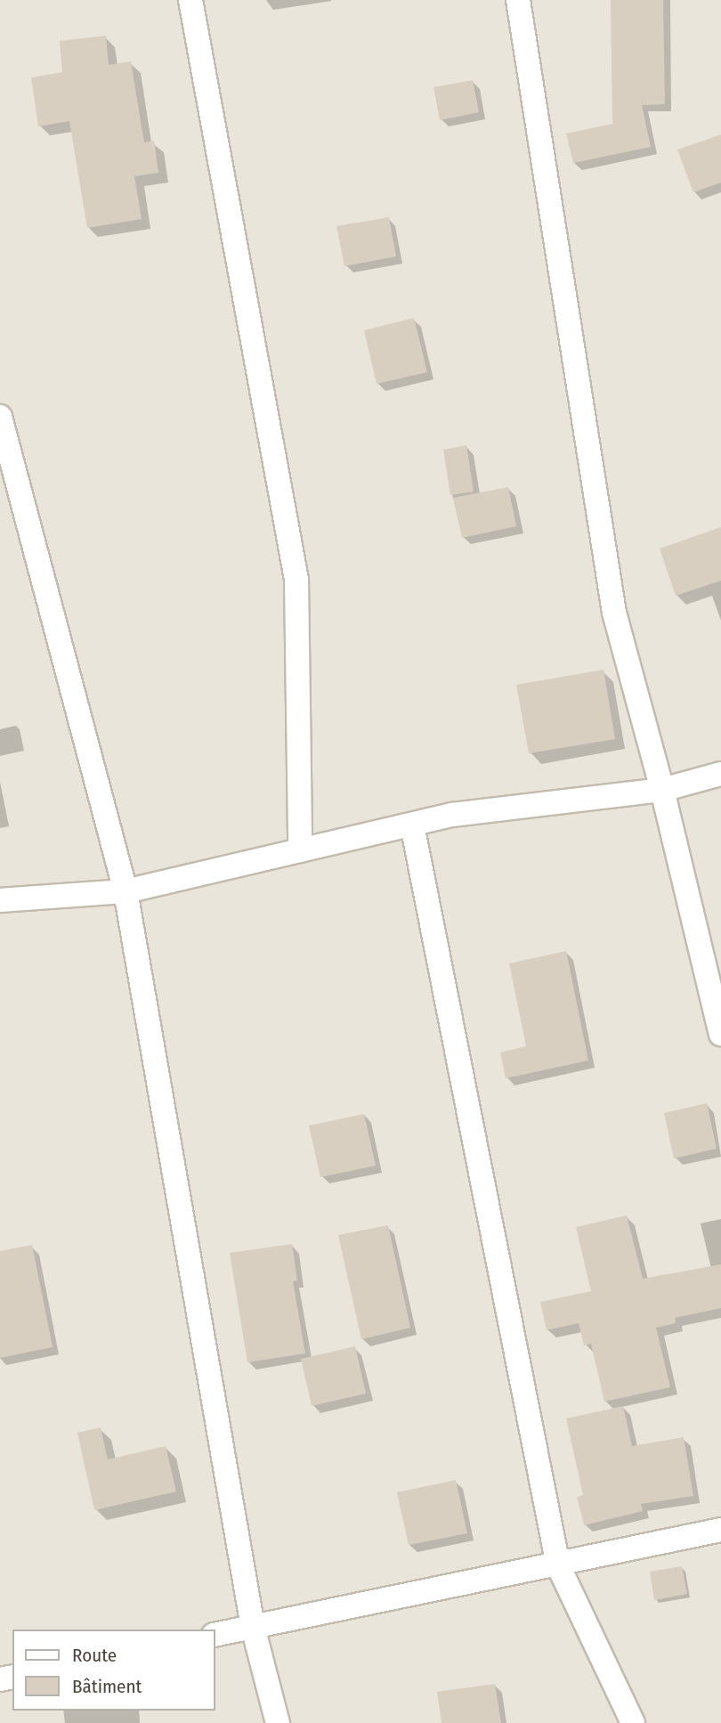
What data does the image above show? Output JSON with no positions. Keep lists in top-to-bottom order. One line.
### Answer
{"legend":["Route","Bâtiment"]}
